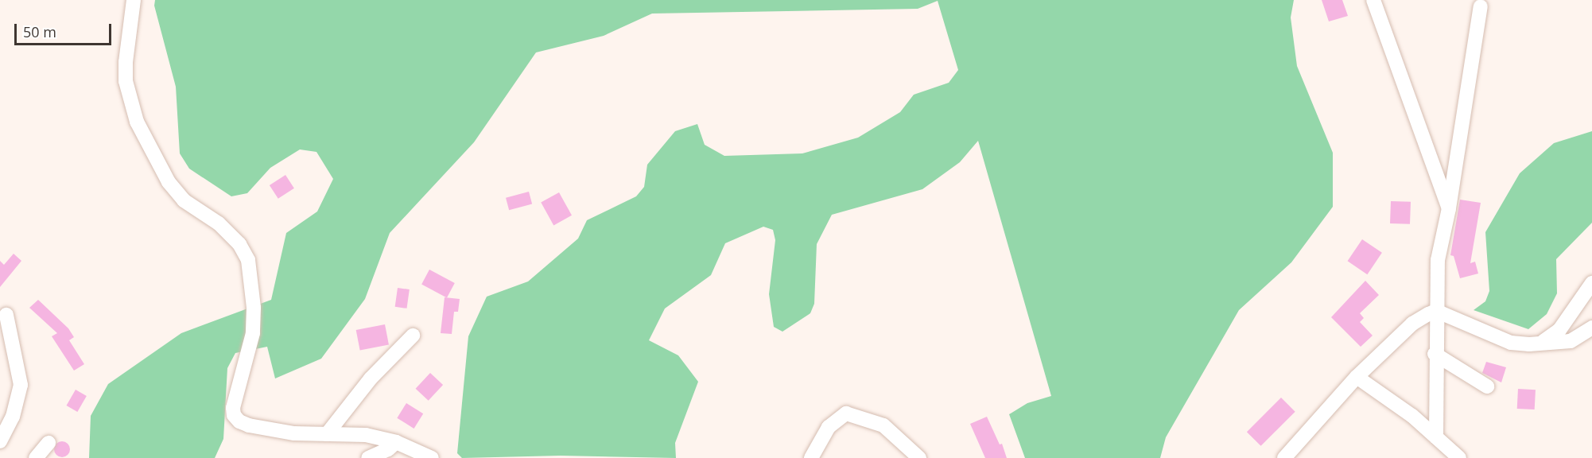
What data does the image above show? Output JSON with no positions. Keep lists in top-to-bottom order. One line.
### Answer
{"scale_bar":"50 m"}
